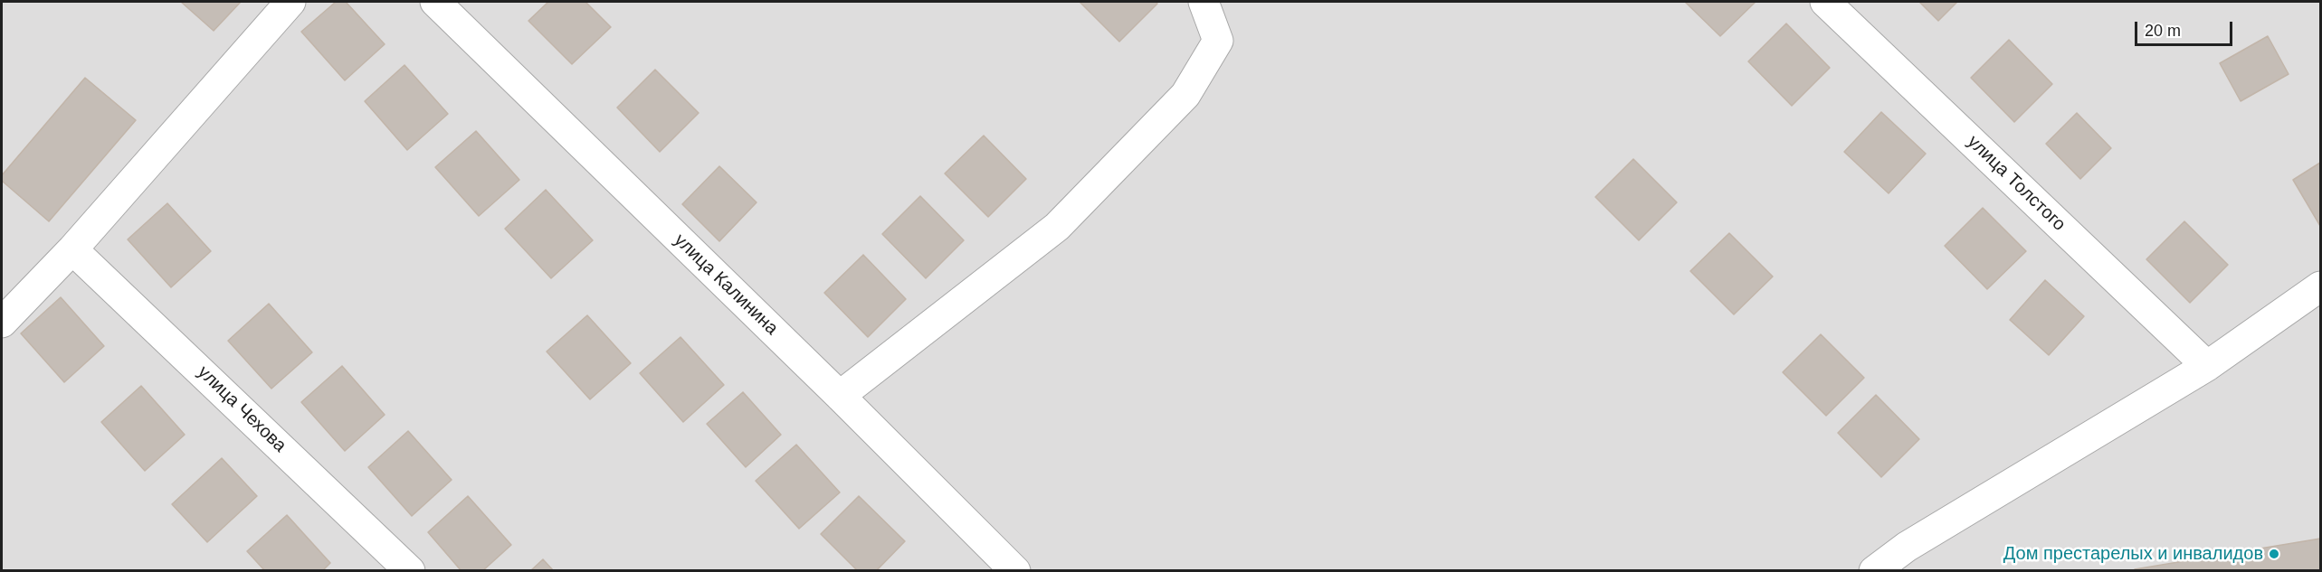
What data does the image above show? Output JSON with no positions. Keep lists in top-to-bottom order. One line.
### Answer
{"streets":{"street":["улица Толстого","улица Калинина","улица Чехова"]},"places":["Дом престарелых и инвалидов"],"scale_bar":"20 m"}
